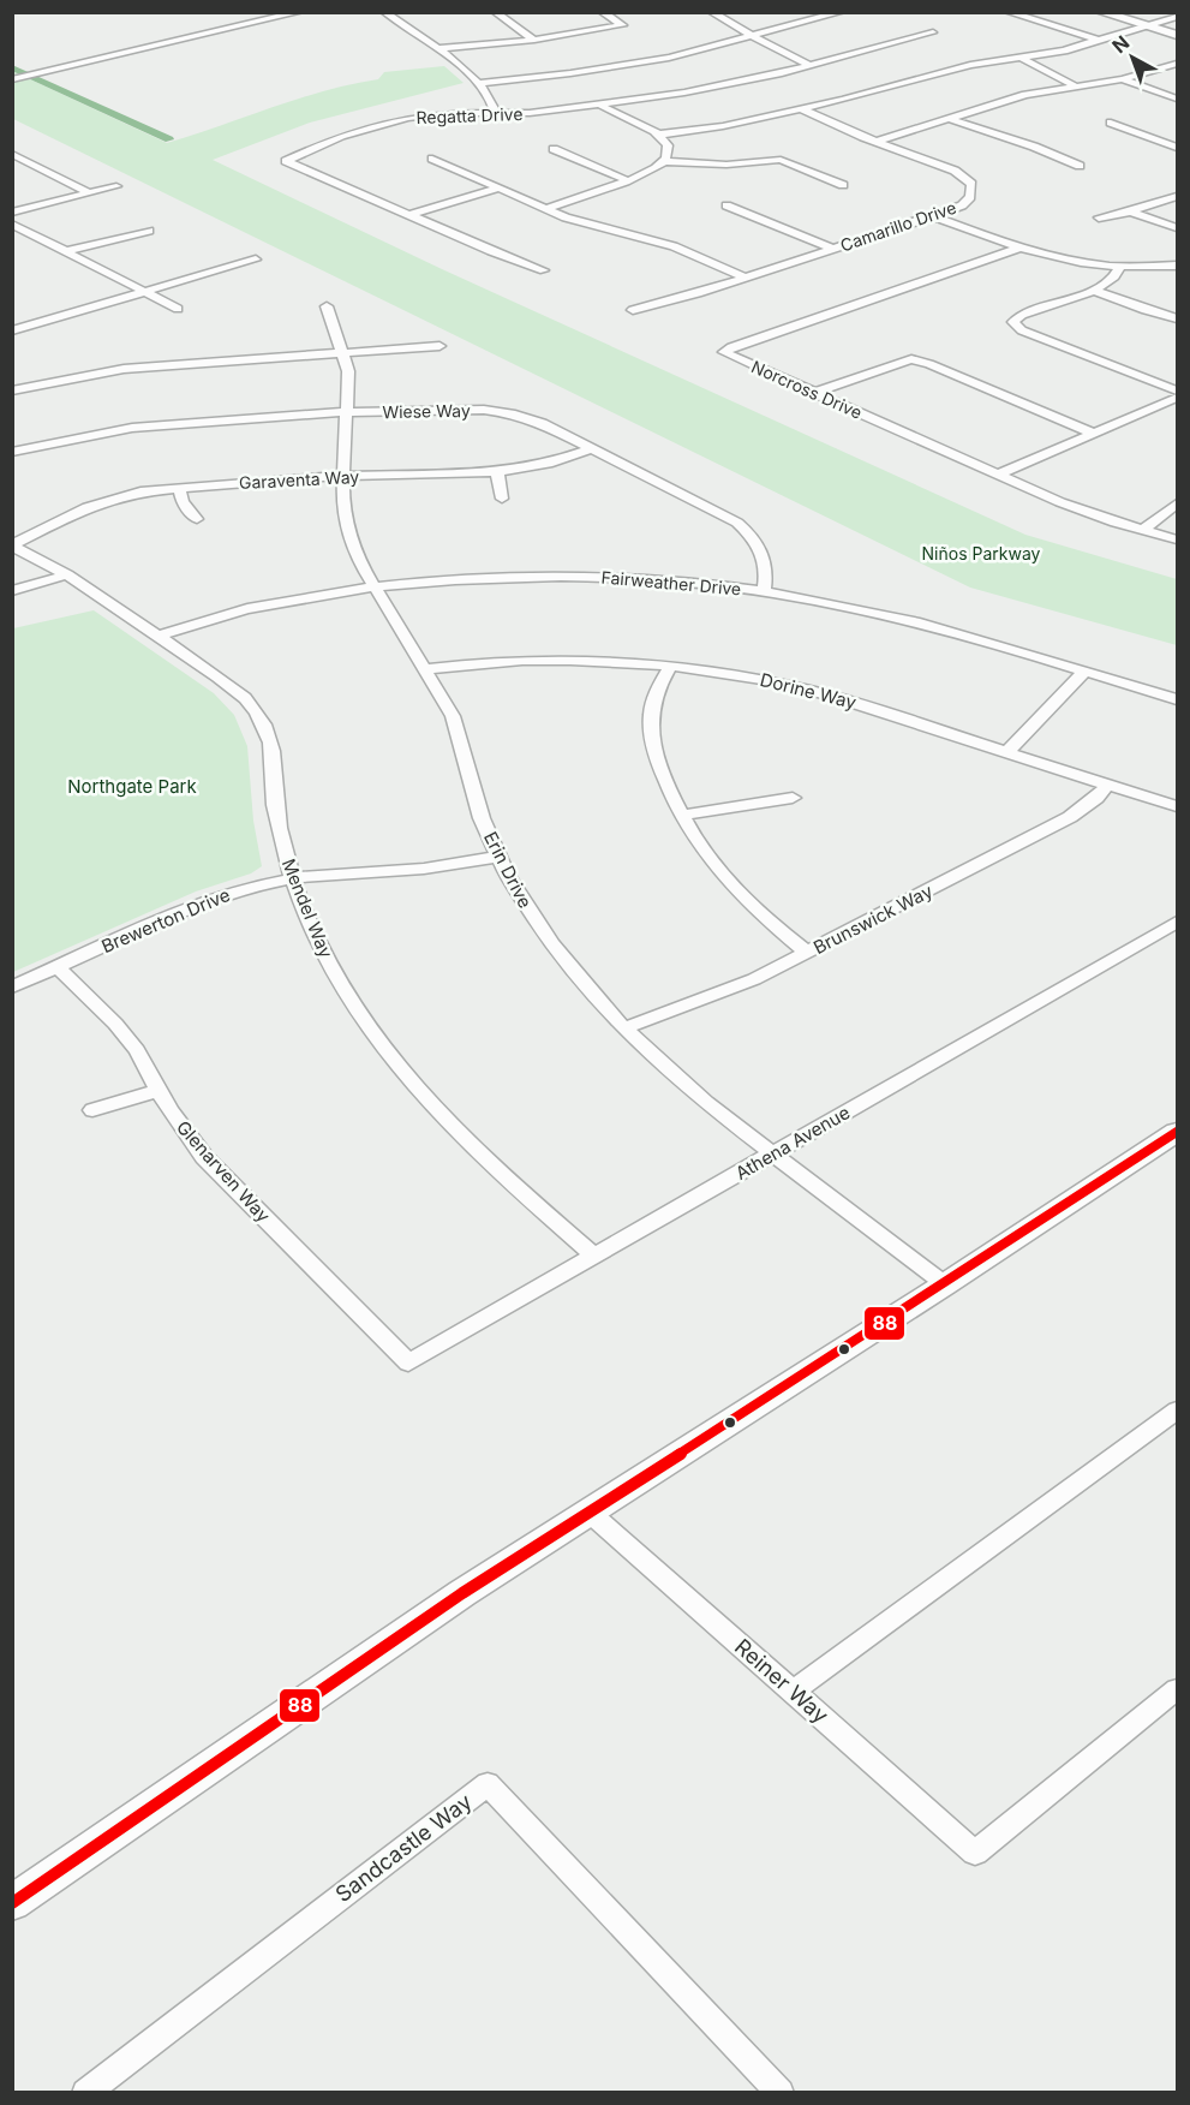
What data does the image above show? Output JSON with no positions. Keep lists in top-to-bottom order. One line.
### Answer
{"streets":{"street":["Regatta Drive","Camarillo Drive","Norcross Drive","Wiese Way","Garaventa Way","Fairweather Drive","Dorine Way","Erin Drive","Mendel Way","Brunswick Way","Brewerton Drive","Athena Avenue","Glenarven Way","Reiner Way","Sandcastle Way"]},"crossings":[["Wiese Way","Garaventa Way"],["Wiese Way","Fairweather Drive"],["Wiese Way","Erin Drive"],["Garaventa Way","Erin Drive"],["Garaventa Way","Mendel Way"],["Fairweather Drive","Erin Drive"],["Fairweather Drive","Mendel Way"],["Dorine Way","Erin Drive"],["Dorine Way","Brunswick Way"],["Erin Drive","Brunswick Way"],["Erin Drive","Brewerton Drive"],["Erin Drive","Athena Avenue"],["Mendel Way","Brewerton Drive"],["Mendel Way","Athena Avenue"],["Brewerton Drive","Glenarven Way"],["Athena Avenue","Glenarven Way"]],"parks":["Niños Parkway","Northgate Park"],"lines":["transit line 88"],"north":"top left"}
